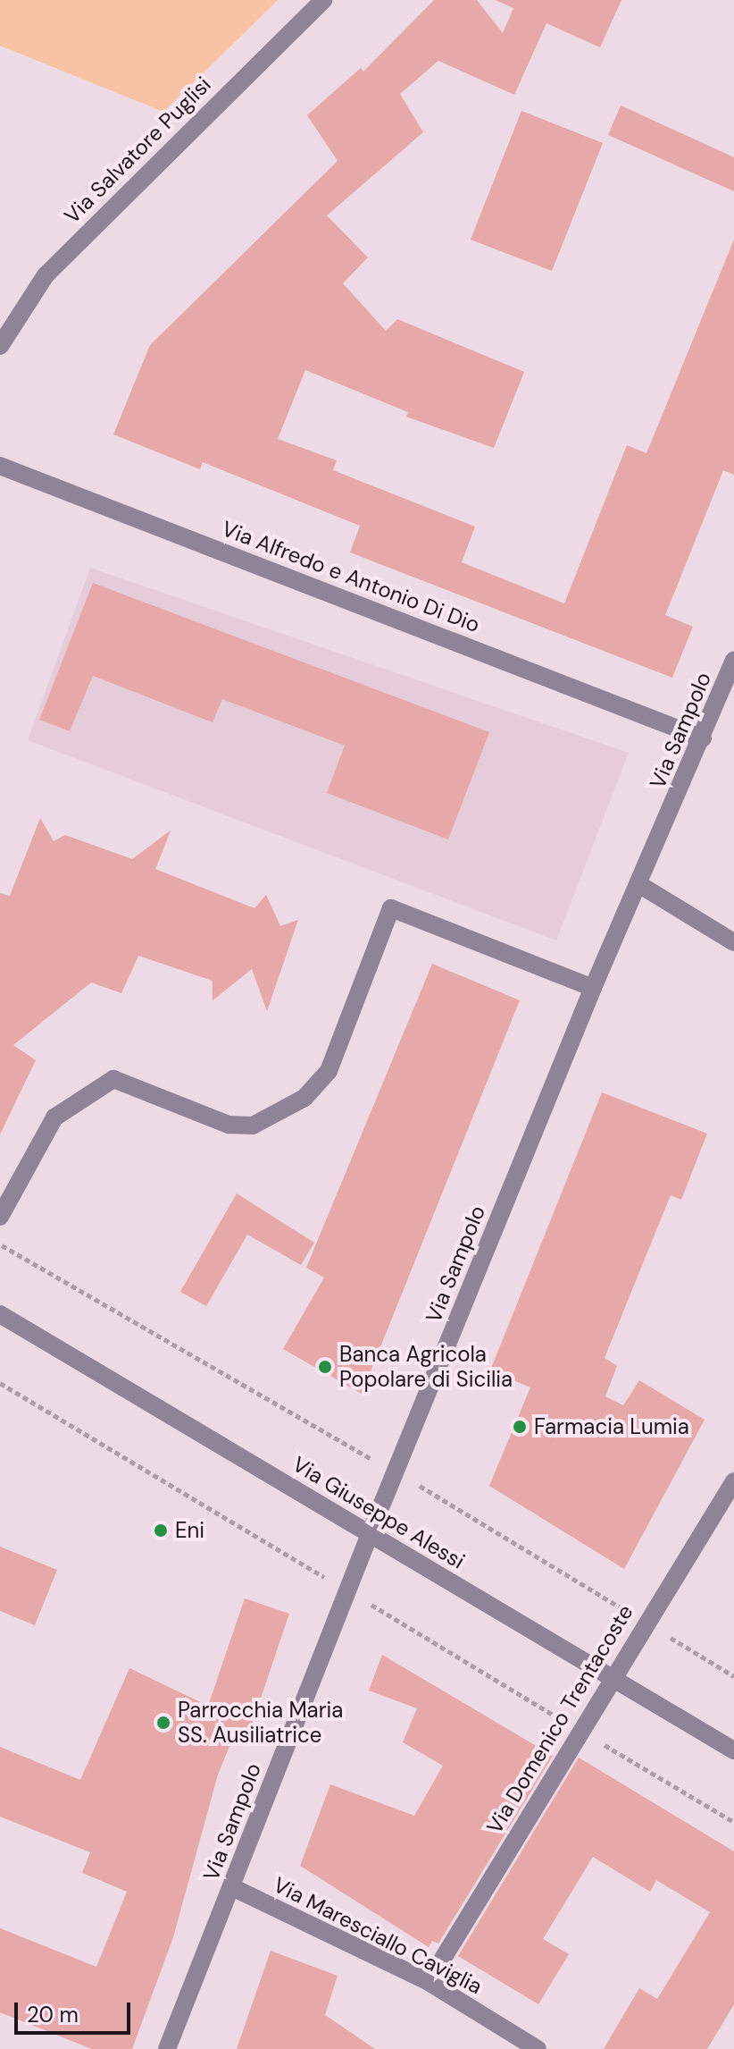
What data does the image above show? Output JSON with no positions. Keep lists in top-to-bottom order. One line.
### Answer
{"streets":{"street":["Via Salvatore Puglisi","Via Alfredo e Antonio Di Dio","Via Sampolo","Via Giuseppe Alessi","Via Domenico Trentacoste","Via Maresciallo Caviglia"]},"crossings":[["Via Alfredo e Antonio Di Dio","Via Sampolo"],["Via Sampolo","Via Giuseppe Alessi"],["Via Sampolo","Via Maresciallo Caviglia"],["Via Giuseppe Alessi","Via Domenico Trentacoste"],["Via Domenico Trentacoste","Via Maresciallo Caviglia"]],"places":["Banca Agricola Popolare di Sicilia","Farmacia Lumia","Eni","Parrocchia Maria SS. Ausiliatrice"],"scale_bar":"20 m"}
